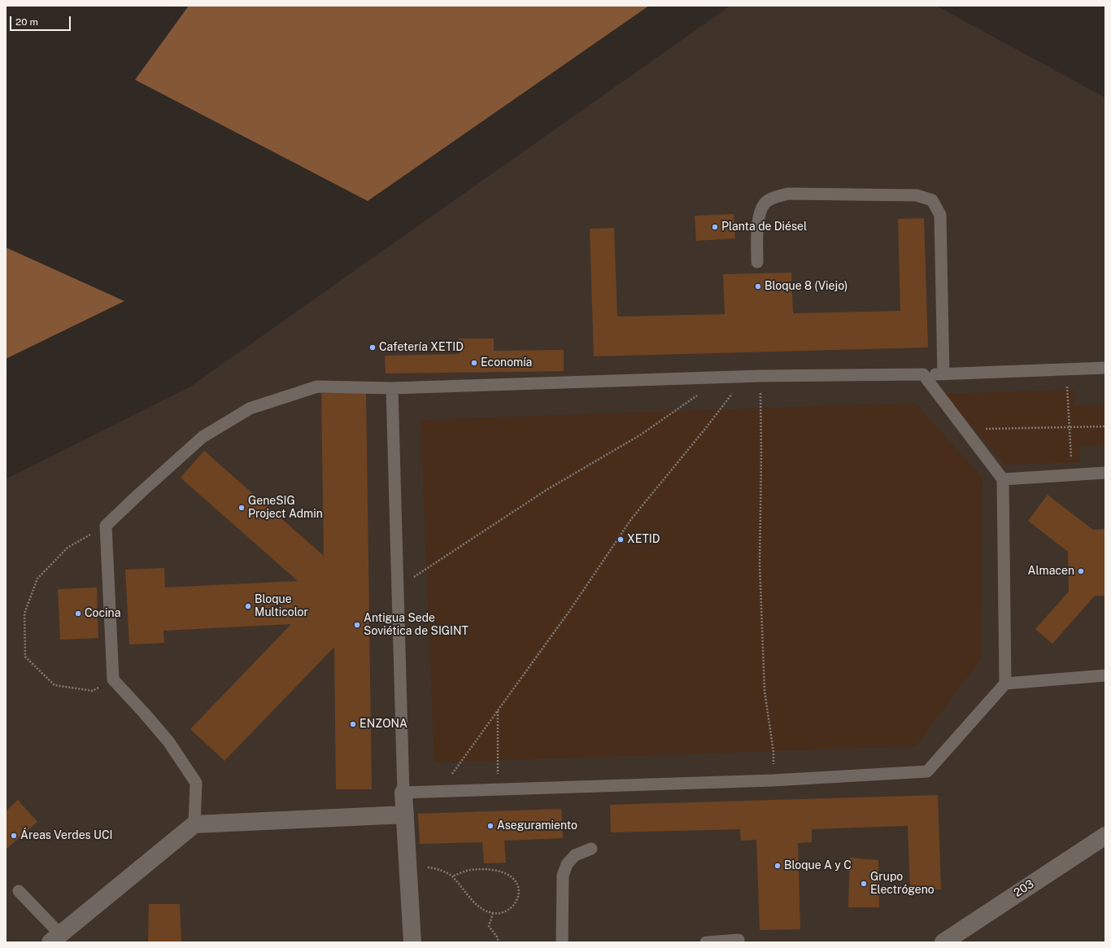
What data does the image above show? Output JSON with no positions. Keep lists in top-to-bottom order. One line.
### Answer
{"streets":{"street":["203"]},"places":["Planta de Diésel","Bloque 8 (Viejo)","Cafetería XETID","Economía","GeneSIG Project Admin","XETID","Almacen","Bloque Multicolor","Cocina","Antigua Sede Soviética de SIGINT","ENZONA","Aseguramiento","Áreas Verdes UCI","Bloque A y C","Grupo Electrógeno"],"scale_bar":"20 m"}
